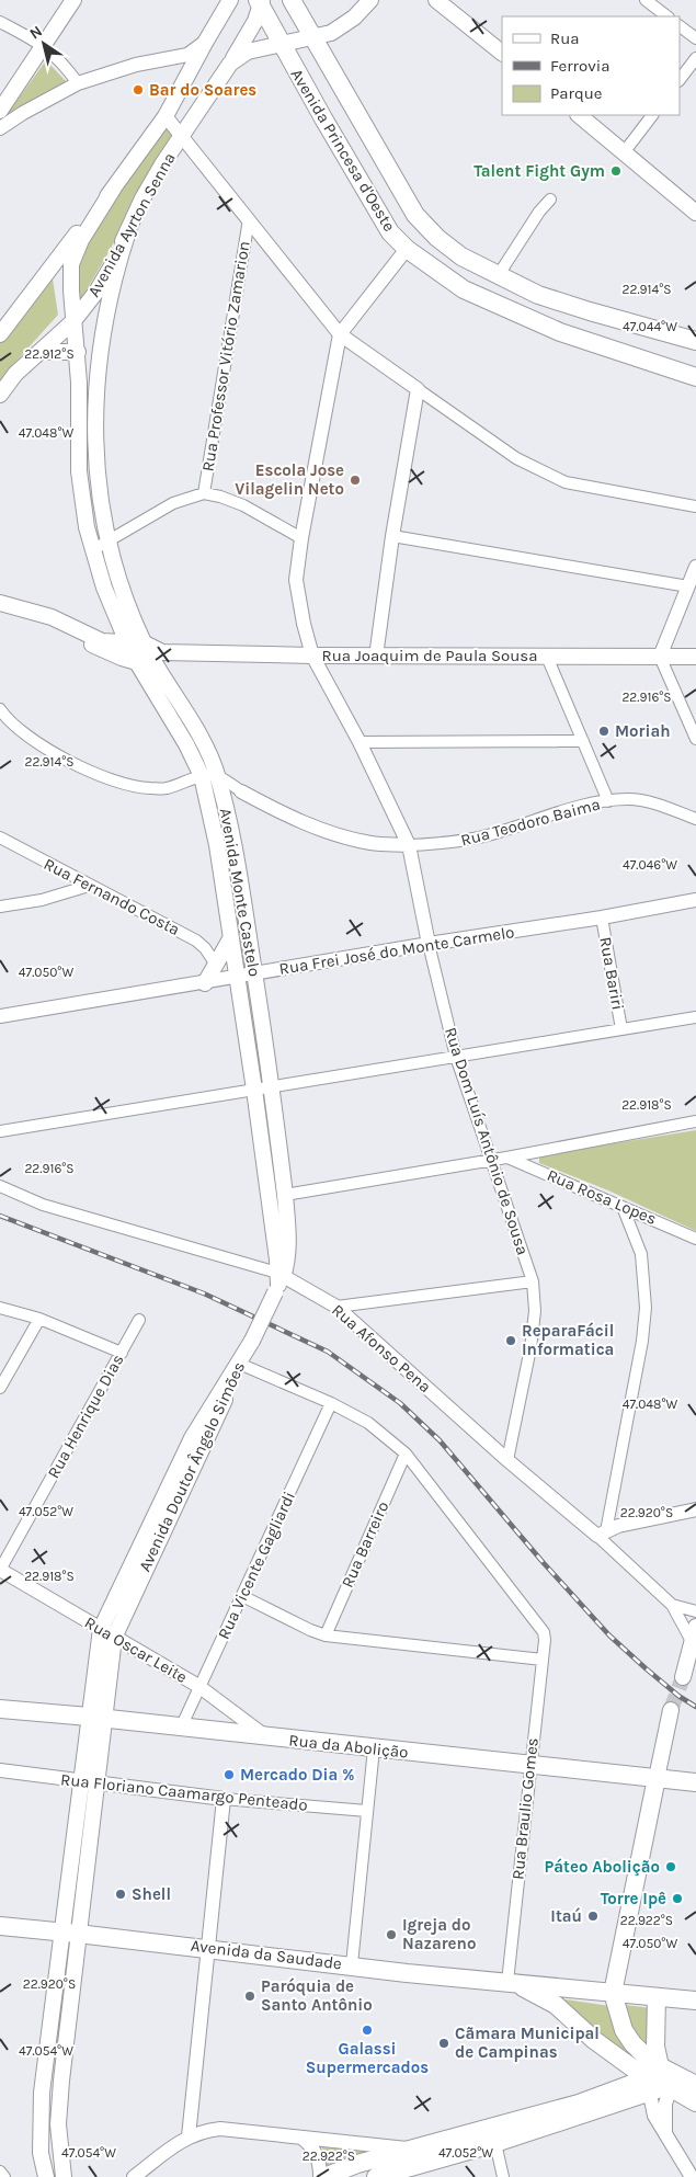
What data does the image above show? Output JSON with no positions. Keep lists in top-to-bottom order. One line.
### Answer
{"streets":{"main road":["Avenida Princesa d'Oeste","Avenida Ayrton Senna","Rua Joaquim de Paula Sousa","Avenida Monte Castelo","Avenida Doutor Ângelo Simões","Rua da Abolição","Avenida da Saudade"],"street":["Rua Professor Vitório Zamarion","Rua Teodoro Baima","Rua Fernando Costa","Rua Frei José do Monte Carmelo","Rua Bariri","Rua Dom Luís Antônio de Sousa","Rua Rosa Lopes","Rua Afonso Pena","Rua Henrique Dias","Rua Barreiro","Rua Vicente Gagliardi","Rua Oscar Leite","Rua Floriano Caamargo Penteado","Rua Braulio Gomes"]},"crossings":[["Avenida Princesa d'Oeste","Avenida Ayrton Senna"],["Avenida Princesa d'Oeste","Rua Dom Luís Antônio de Sousa"],["Avenida Ayrton Senna","Avenida Monte Castelo"],["Rua Joaquim de Paula Sousa","Avenida Monte Castelo"],["Rua Joaquim de Paula Sousa","Rua Dom Luís Antônio de Sousa"],["Rua Teodoro Baima","Rua Dom Luís Antônio de Sousa"],["Avenida Monte Castelo","Rua Frei José do Monte Carmelo"],["Avenida Monte Castelo","Rua Afonso Pena"],["Avenida Monte Castelo","Avenida Doutor Ângelo Simões"],["Rua Frei José do Monte Carmelo","Rua Bariri"],["Rua Frei José do Monte Carmelo","Rua Dom Luís Antônio de Sousa"],["Rua Dom Luís Antônio de Sousa","Rua Afonso Pena"],["Rua Henrique Dias","Rua Oscar Leite"],["Avenida Doutor Ângelo Simões","Rua Oscar Leite"],["Avenida Doutor Ângelo Simões","Rua da Abolição"],["Avenida Doutor Ângelo Simões","Rua Floriano Caamargo Penteado"],["Avenida Doutor Ângelo Simões","Avenida da Saudade"],["Rua Barreiro","Rua Braulio Gomes"],["Rua Vicente Gagliardi","Rua Oscar Leite"],["Rua Vicente Gagliardi","Rua da Abolição"],["Rua Oscar Leite","Rua da Abolição"],["Rua da Abolição","Rua Braulio Gomes"],["Rua Braulio Gomes","Avenida da Saudade"]],"places":["Bar do Soares","Talent Fight Gym","Escola Jose Vilagelin Neto","Moriah","ReparaFácil Informatica","Mercado Dia %","Páteo Abolição","Shell","Torre Ipê","Itaú","Igreja do Nazareno","Paróquia de Santo Antônio","Galassi Supermercados","Cãmara Municipal de Campinas"],"legend":["Rua","Ferrovia","Parque"],"north":"top left","coordinates":["22.914°S","47.044°W","22.912°S","47.048°W","22.916°S","47.046°W","47.050°W","22.918°S","47.052°W","22.920°S","22.922°S","47.054°W"]}
